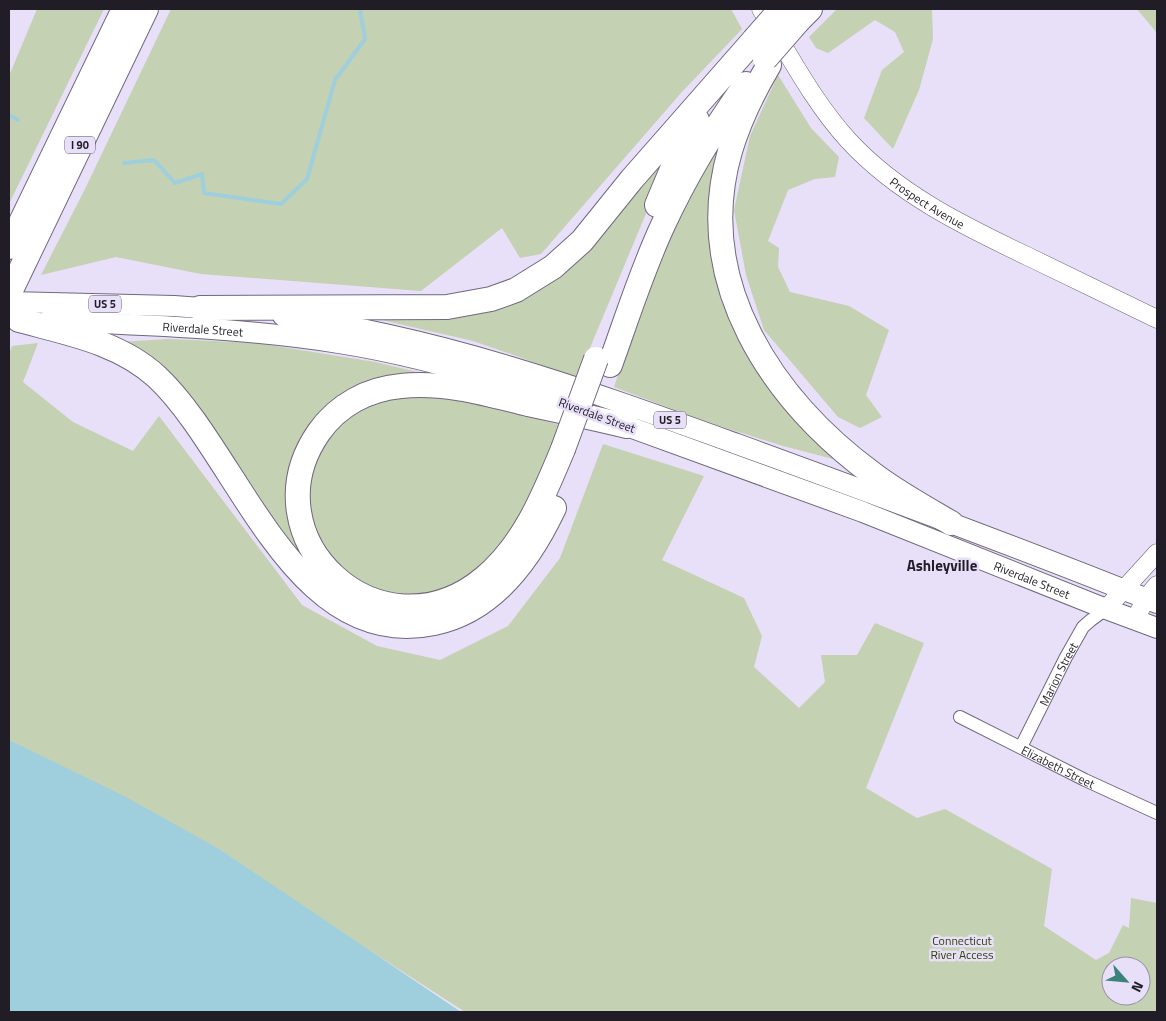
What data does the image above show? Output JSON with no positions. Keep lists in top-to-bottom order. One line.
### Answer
{"streets":{"highway":["I 90"],"main road":["US 5","Riverdale Street"],"street":["Prospect Avenue","Marion Street","Elizabeth Street"]},"crossings":[["I 90","Riverdale Street"],["Riverdale Street","Marion Street"],["Marion Street","Elizabeth Street"]],"districts":["Ashleyville"],"parks":["Connecticut River Access"],"north":"bottom right"}
